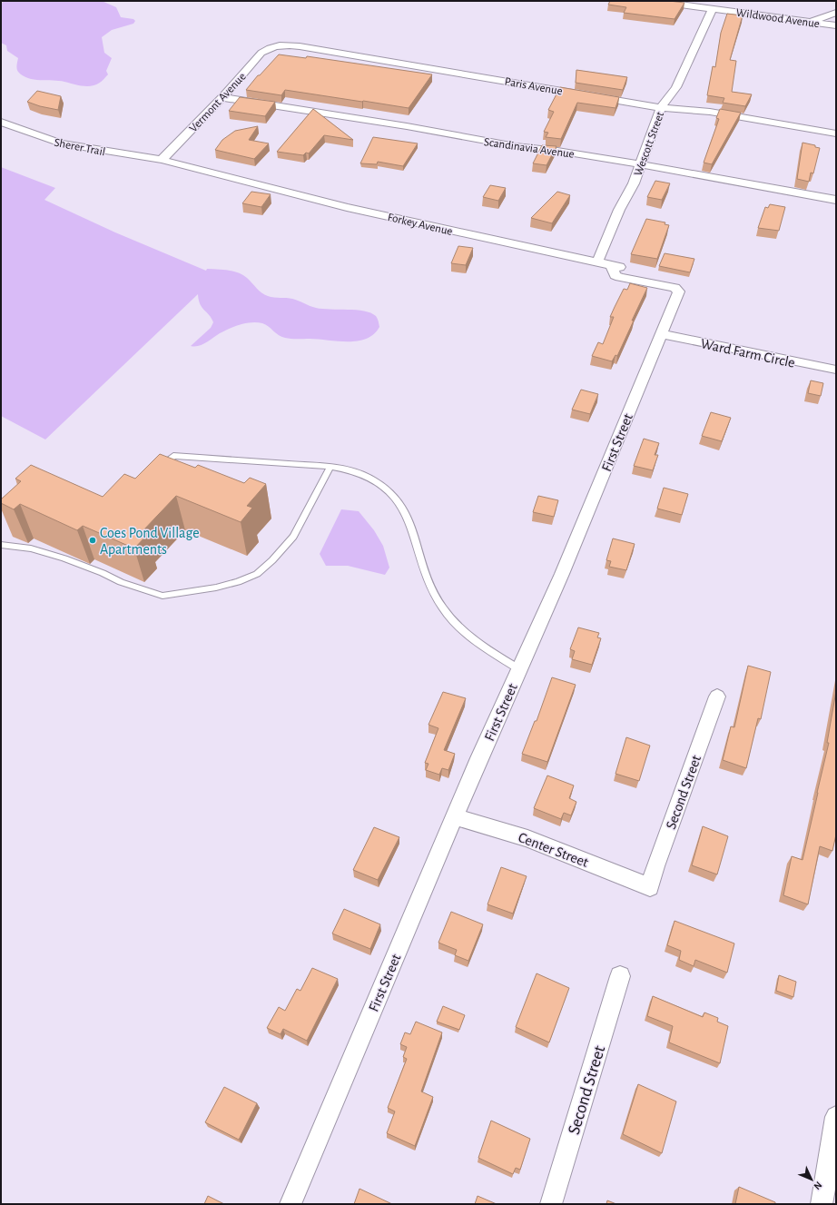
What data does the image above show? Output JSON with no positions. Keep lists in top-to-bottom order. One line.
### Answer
{"streets":{"street":["Wildwood Avenue","Paris Avenue","Vermont Avenue","Wescott Street","Sherer Trail","Scandinavia Avenue","Forkey Avenue","Ward Farm Circle","First Street","Second Street","Center Street"]},"crossings":[["Wildwood Avenue","Wescott Street"],["Paris Avenue","Vermont Avenue"],["Paris Avenue","Wescott Street"],["Vermont Avenue","Sherer Trail"],["Vermont Avenue","Scandinavia Avenue"],["Vermont Avenue","Forkey Avenue"],["Wescott Street","Scandinavia Avenue"],["Wescott Street","Forkey Avenue"],["Sherer Trail","Forkey Avenue"],["Forkey Avenue","First Street"],["Ward Farm Circle","First Street"],["First Street","Center Street"],["Second Street","Center Street"]],"places":["Coes Pond Village Apartments"],"north":"bottom right"}
